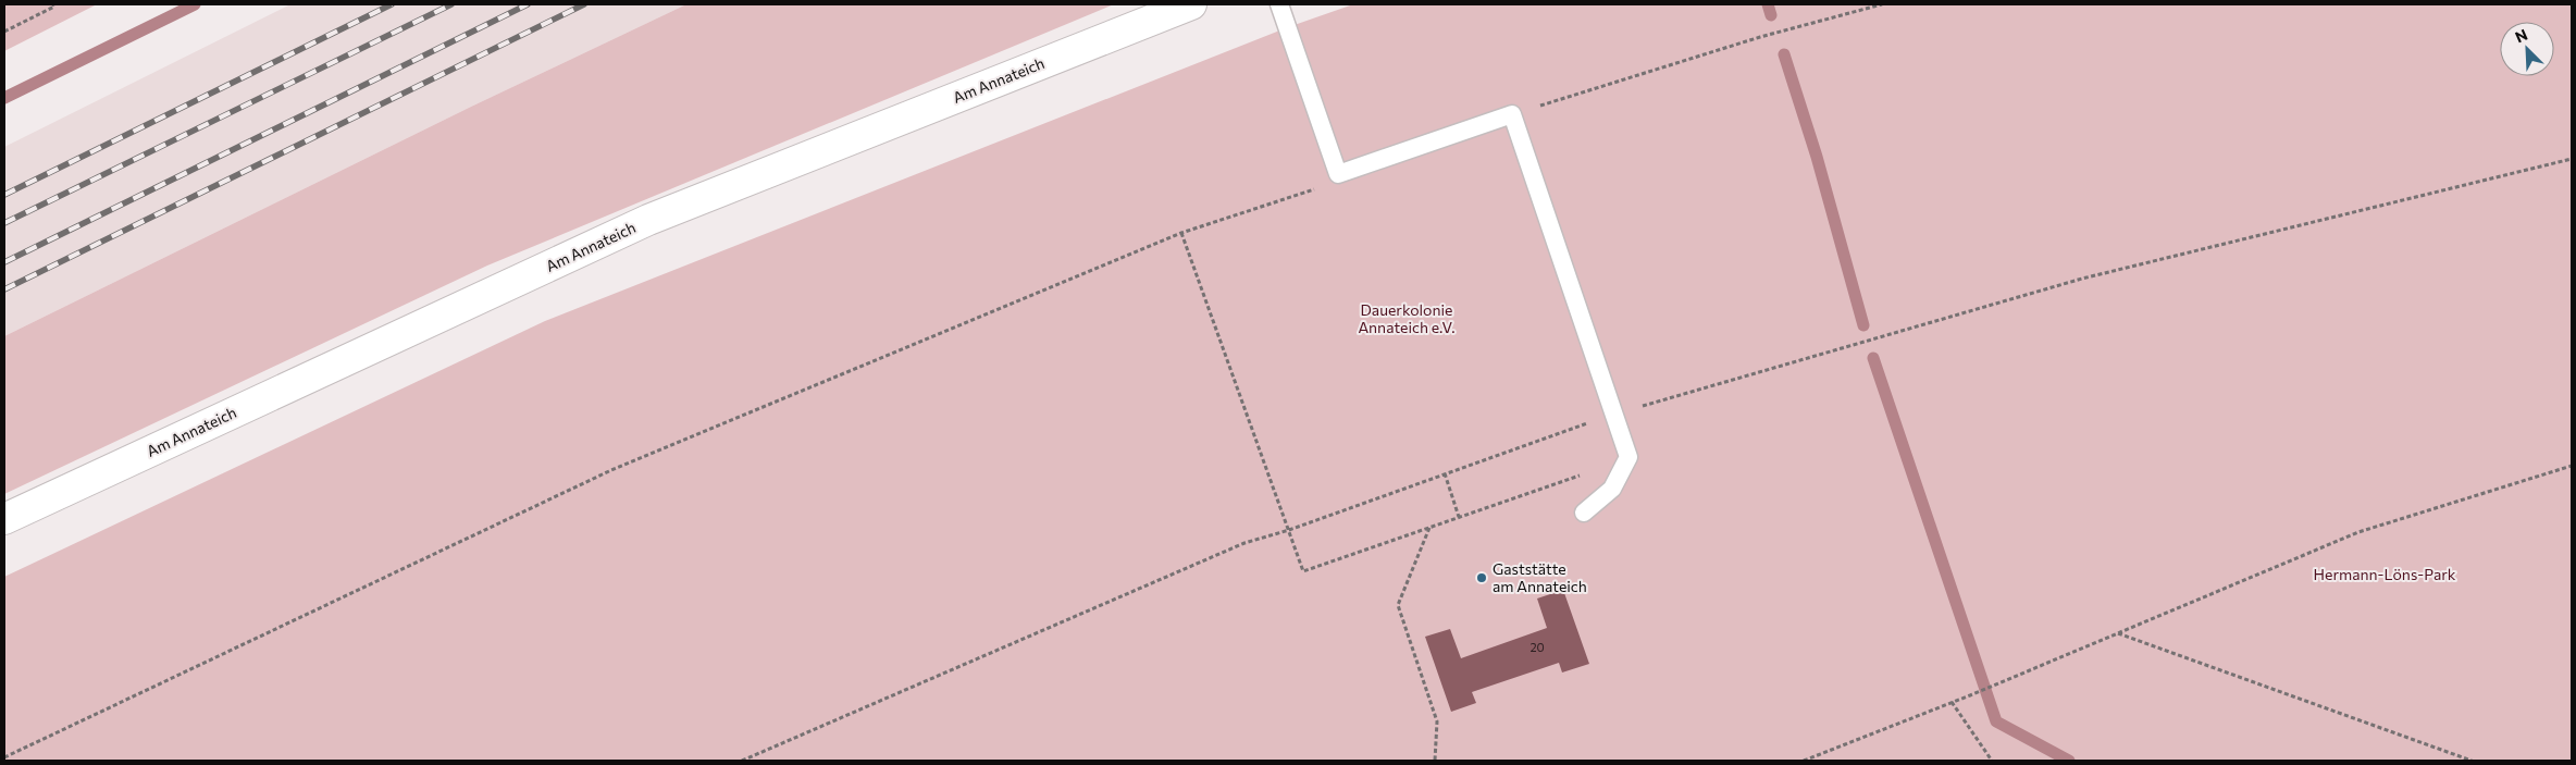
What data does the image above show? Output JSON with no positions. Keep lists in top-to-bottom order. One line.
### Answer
{"streets":{"street":["Am Annateich"]},"parks":["Dauerkolonie Annateich e.V.","Hermann-Löns-Park"],"places":["Gaststätte am Annateich"],"house_numbers":["20"],"north":"top left"}
